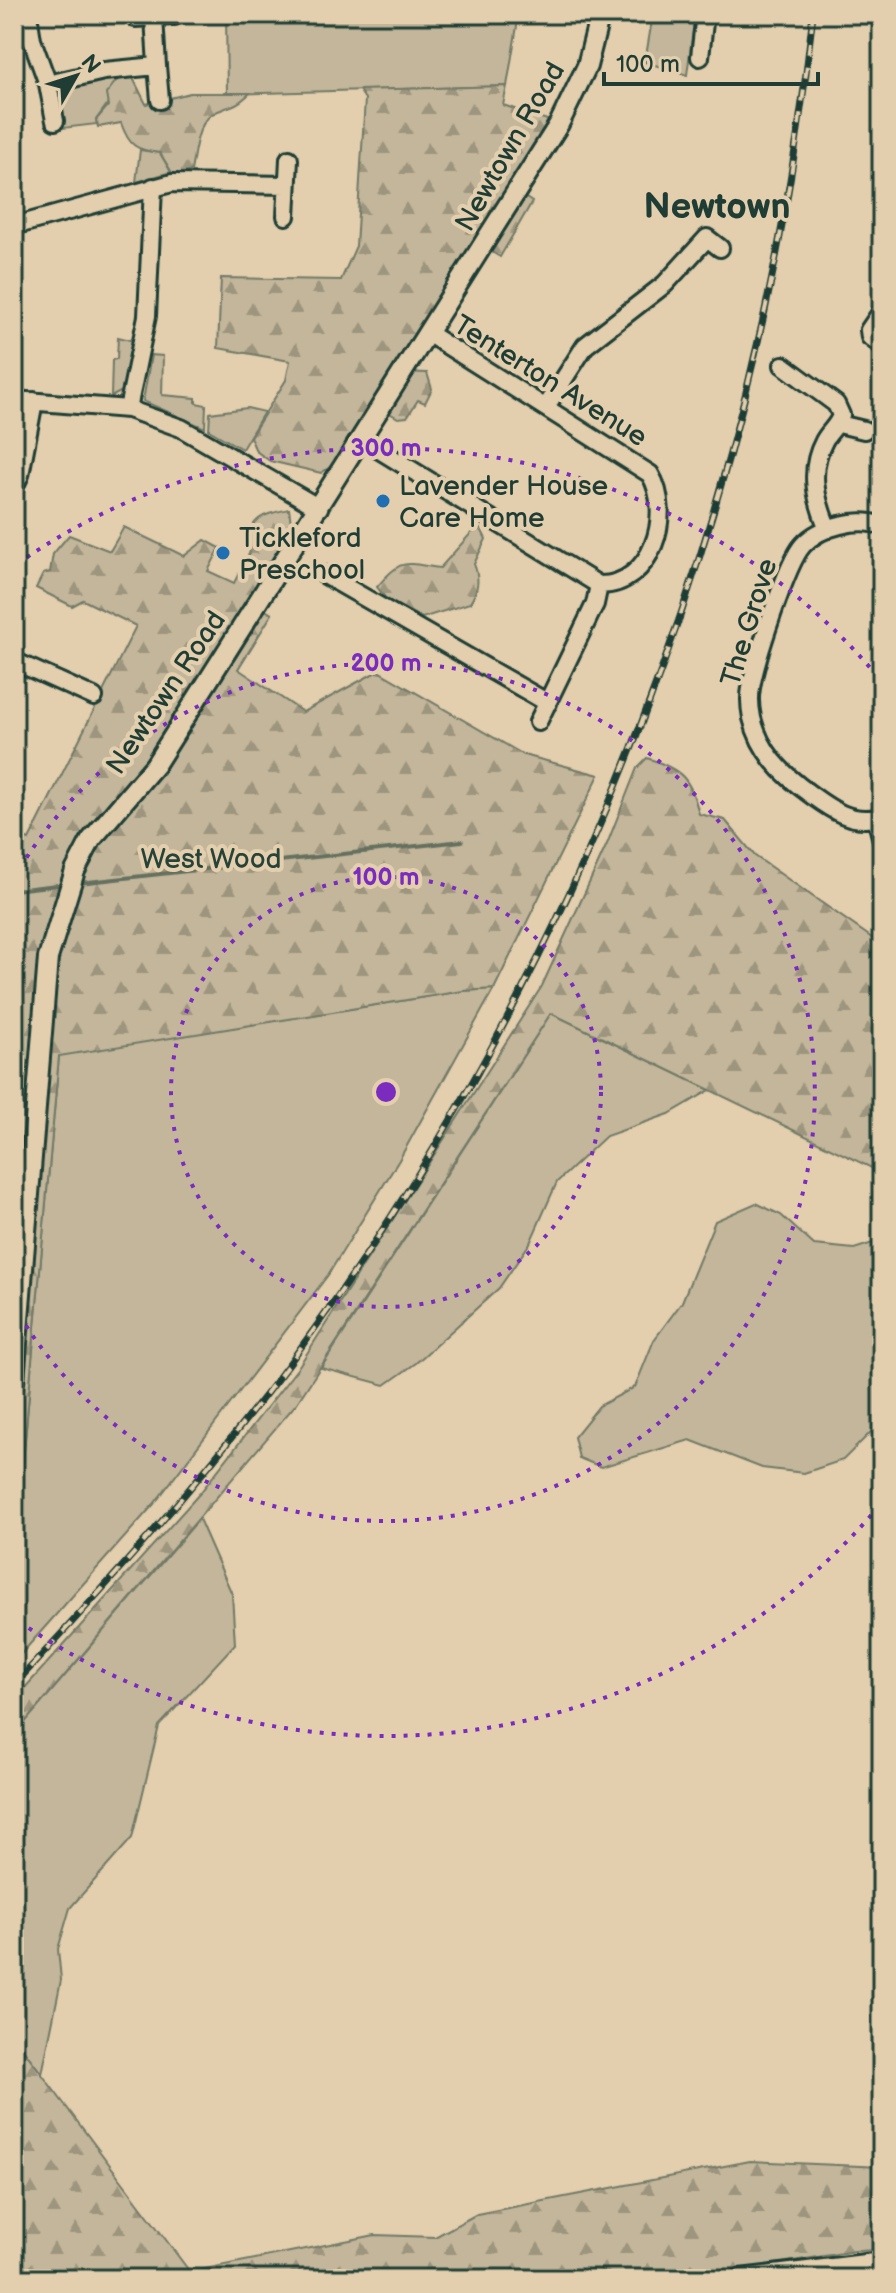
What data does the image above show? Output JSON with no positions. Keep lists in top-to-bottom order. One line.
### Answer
{"streets":{"street":["Newtown Road","Tenterton Avenue","The Grove"]},"crossings":[["Newtown Road","Tenterton Avenue"]],"districts":["Newtown"],"parks":["West Wood"],"places":["Lavender House Care Home","Tickleford Preschool"],"scale_bar":"100 m","north":"top right","rings":["300 m","200 m","100 m"]}
